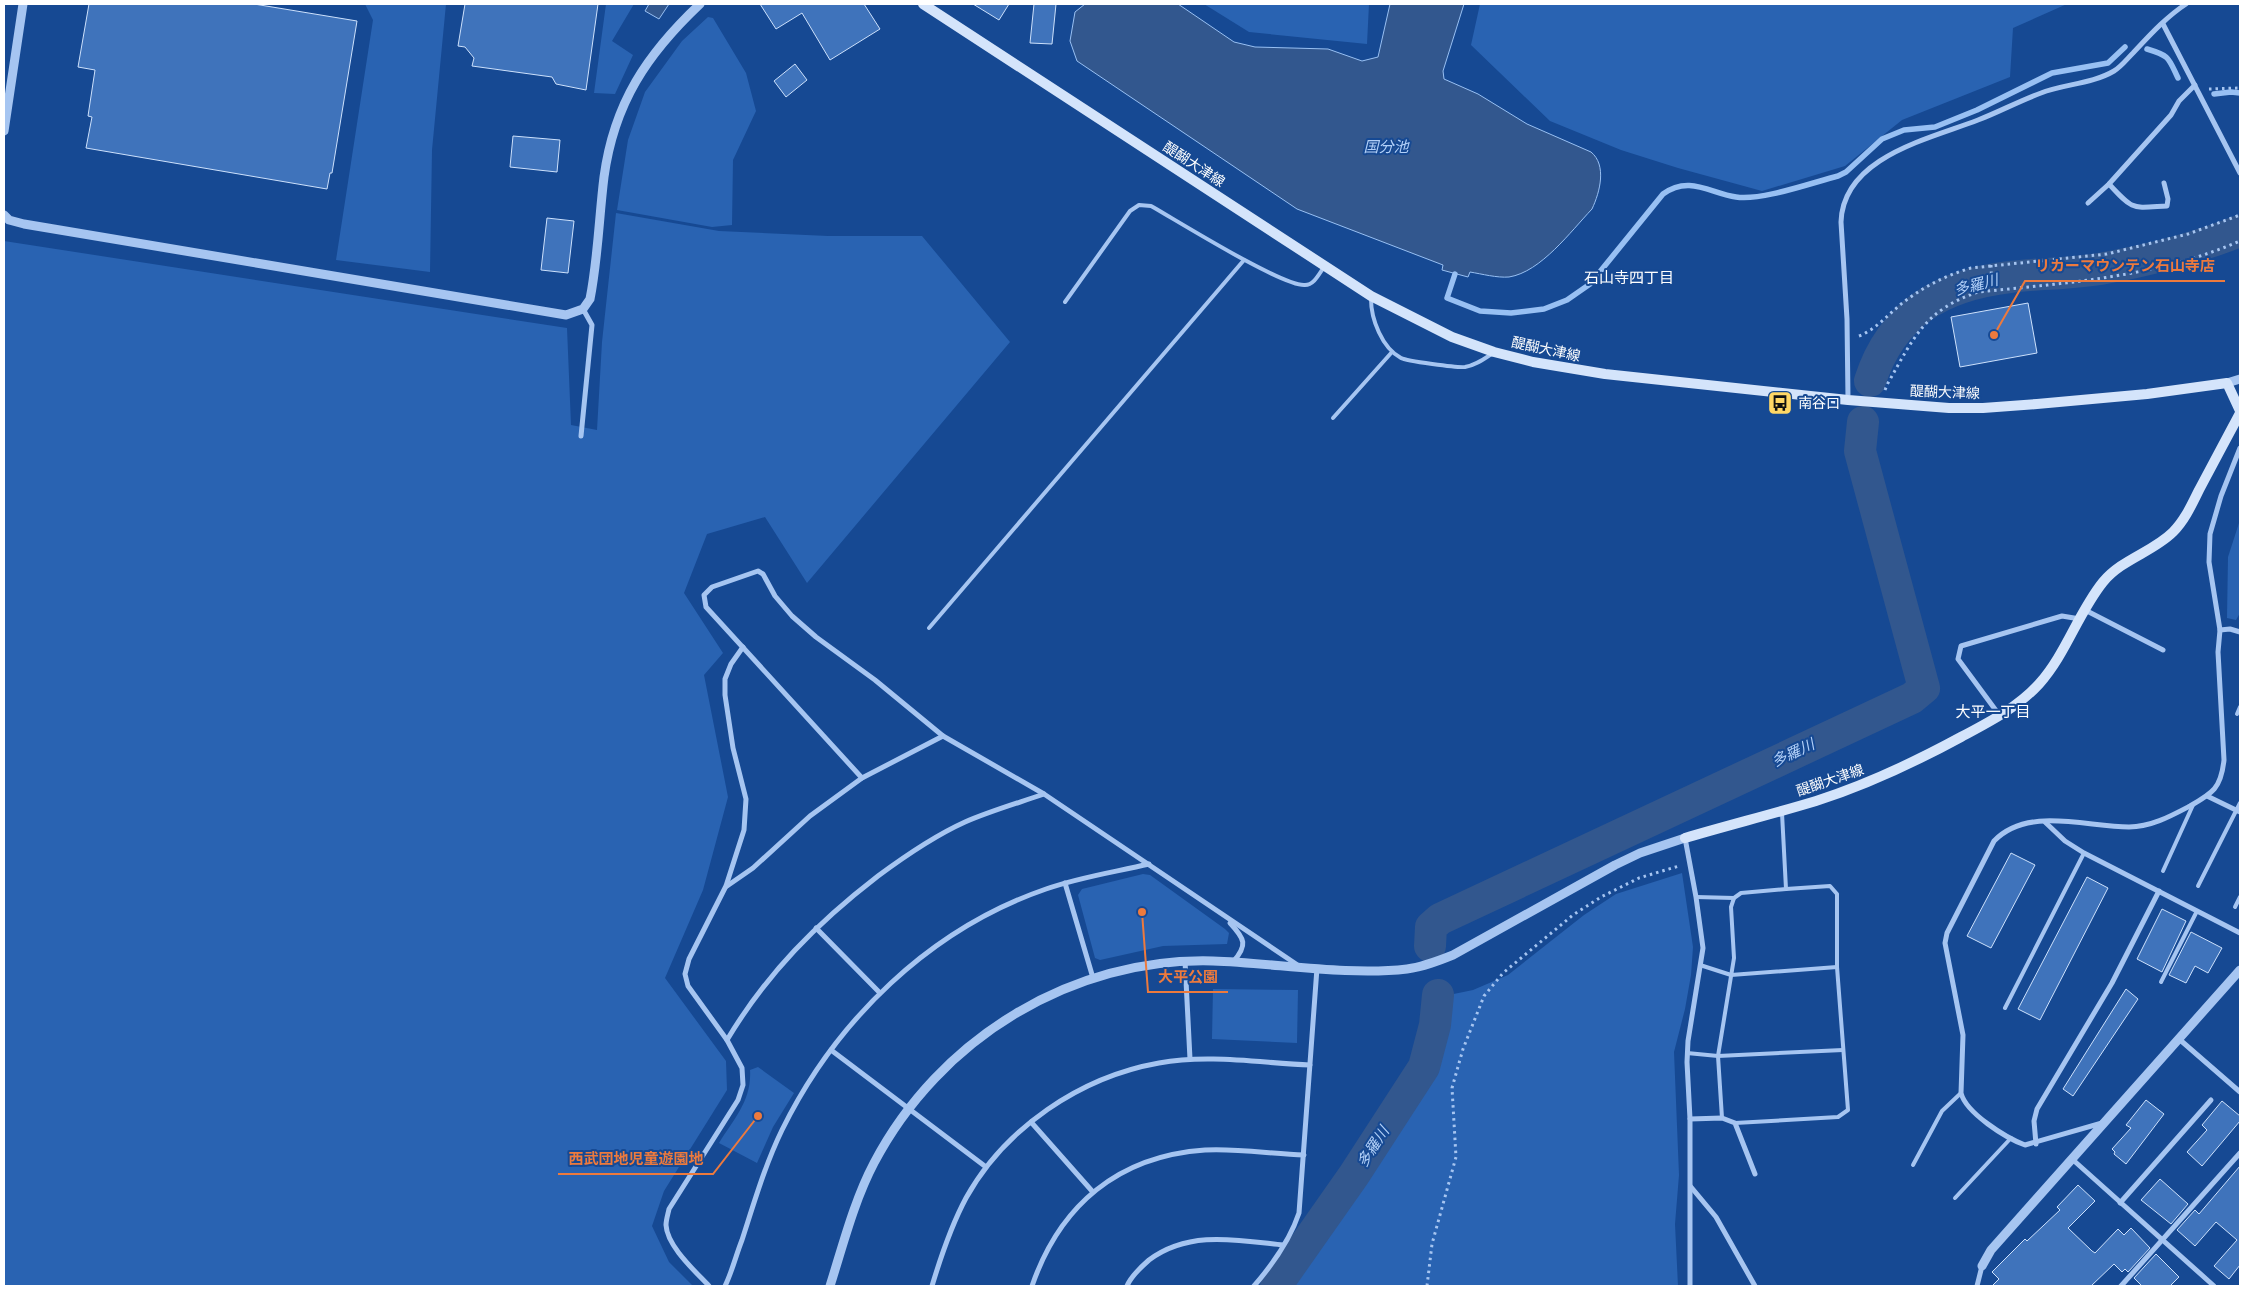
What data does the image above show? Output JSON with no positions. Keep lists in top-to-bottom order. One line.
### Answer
{"streets":{"main road":["醍醐大津線"]},"districts":["石山寺四丁目","大平一丁目"],"water":["国分池","多羅川"],"places":{"other":["リカーマウンテン石山寺店","大平公園","西武団地児童遊園地"],"bus stop":["南谷口"]}}
